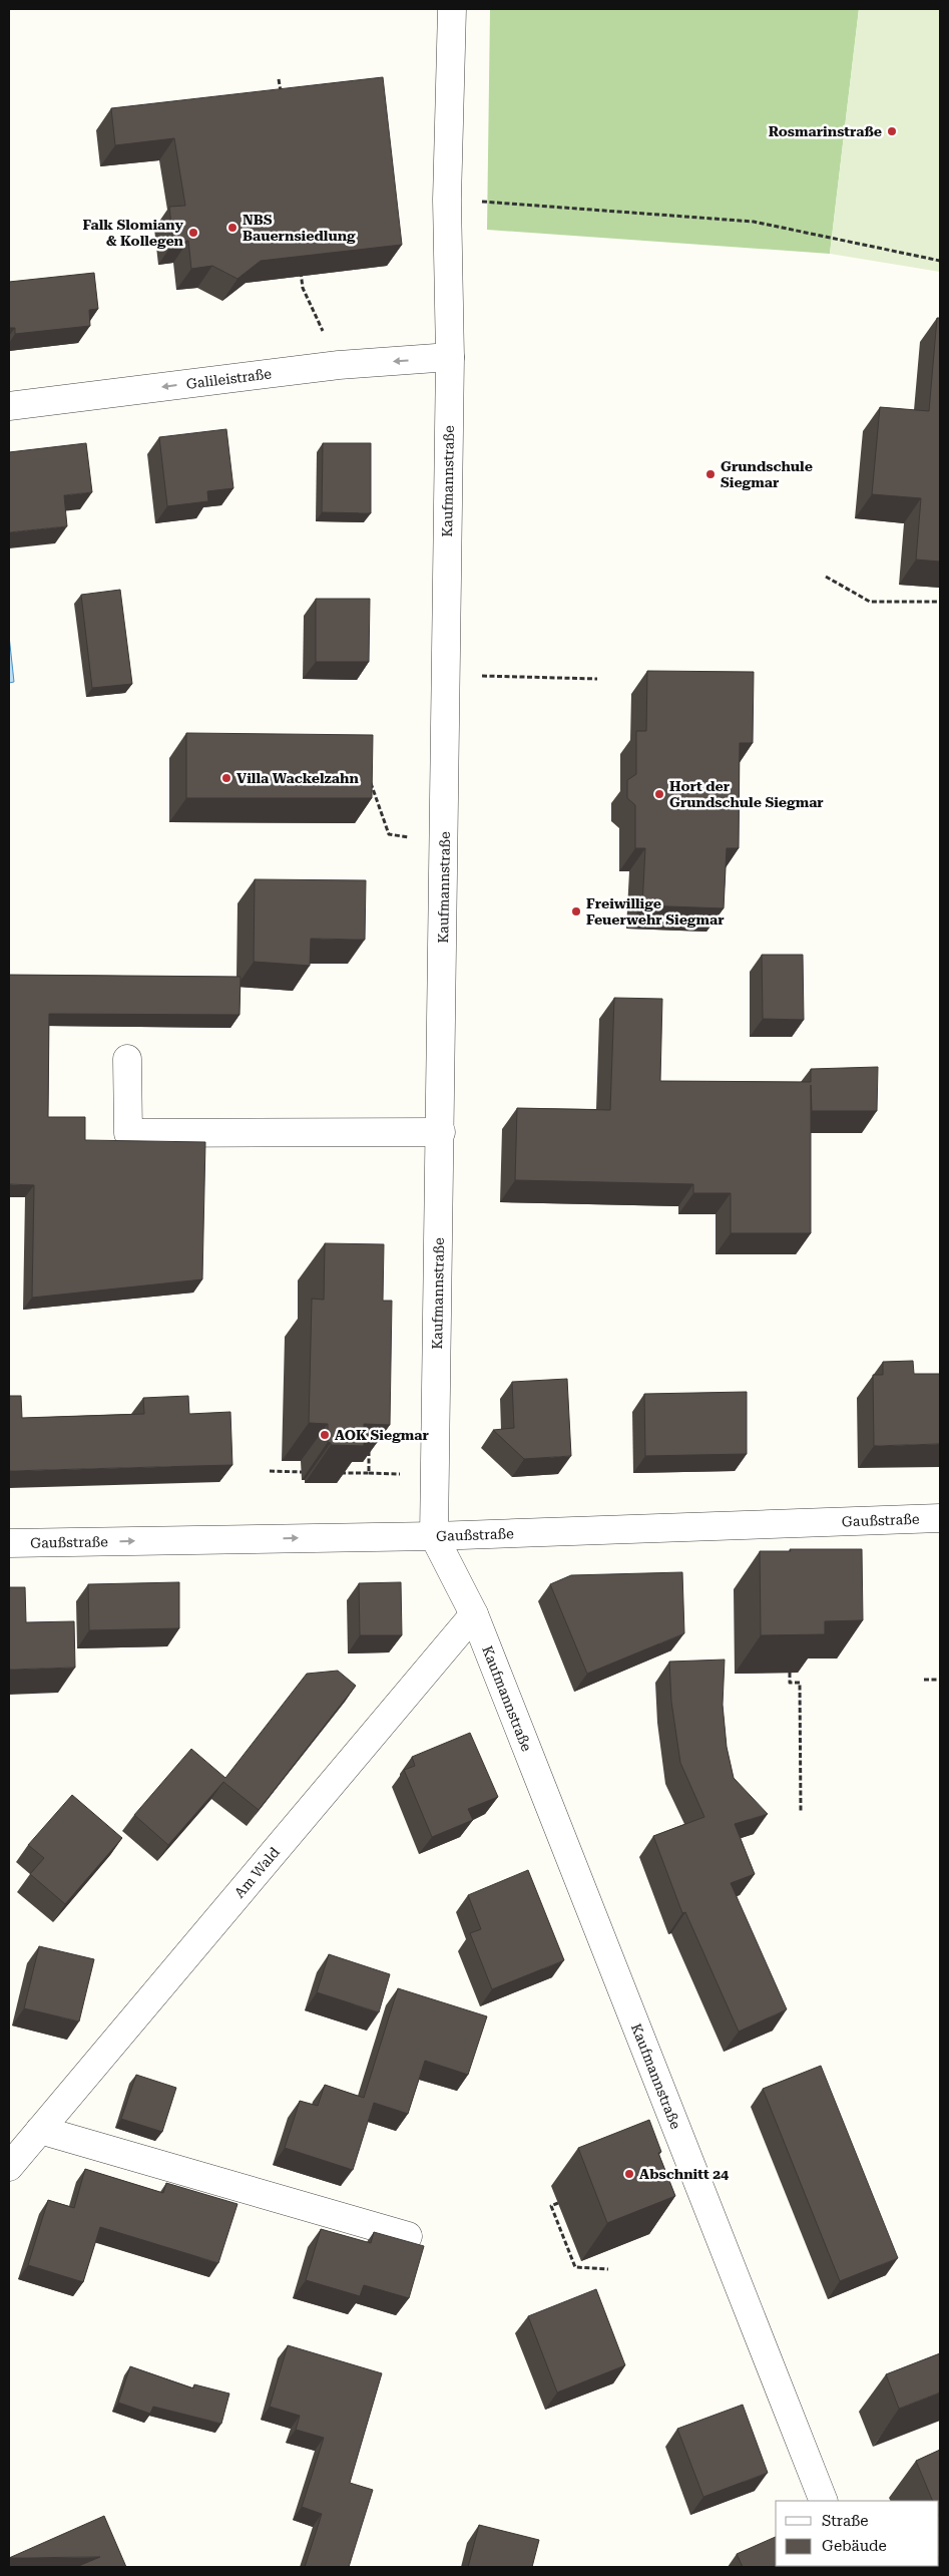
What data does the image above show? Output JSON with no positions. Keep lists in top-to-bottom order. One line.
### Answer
{"streets":{"street":["Galileistraße","Kaufmannstraße","Gaußstraße","Am Wald"]},"crossings":[["Galileistraße","Kaufmannstraße"],["Kaufmannstraße","Gaußstraße"],["Kaufmannstraße","Am Wald"]],"one_way":["Galileistraße","Gaußstraße"],"places":["Rosmarinstraße","NBS Bauernsiedlung","Falk Slomiany & Kollegen","Grundschule Siegmar","Villa Wackelzahn","Hort der Grundschule Siegmar","Freiwillige Feuerwehr Siegmar","AOK Siegmar","Abschnitt 24"],"legend":["Straße","Gebäude"]}
